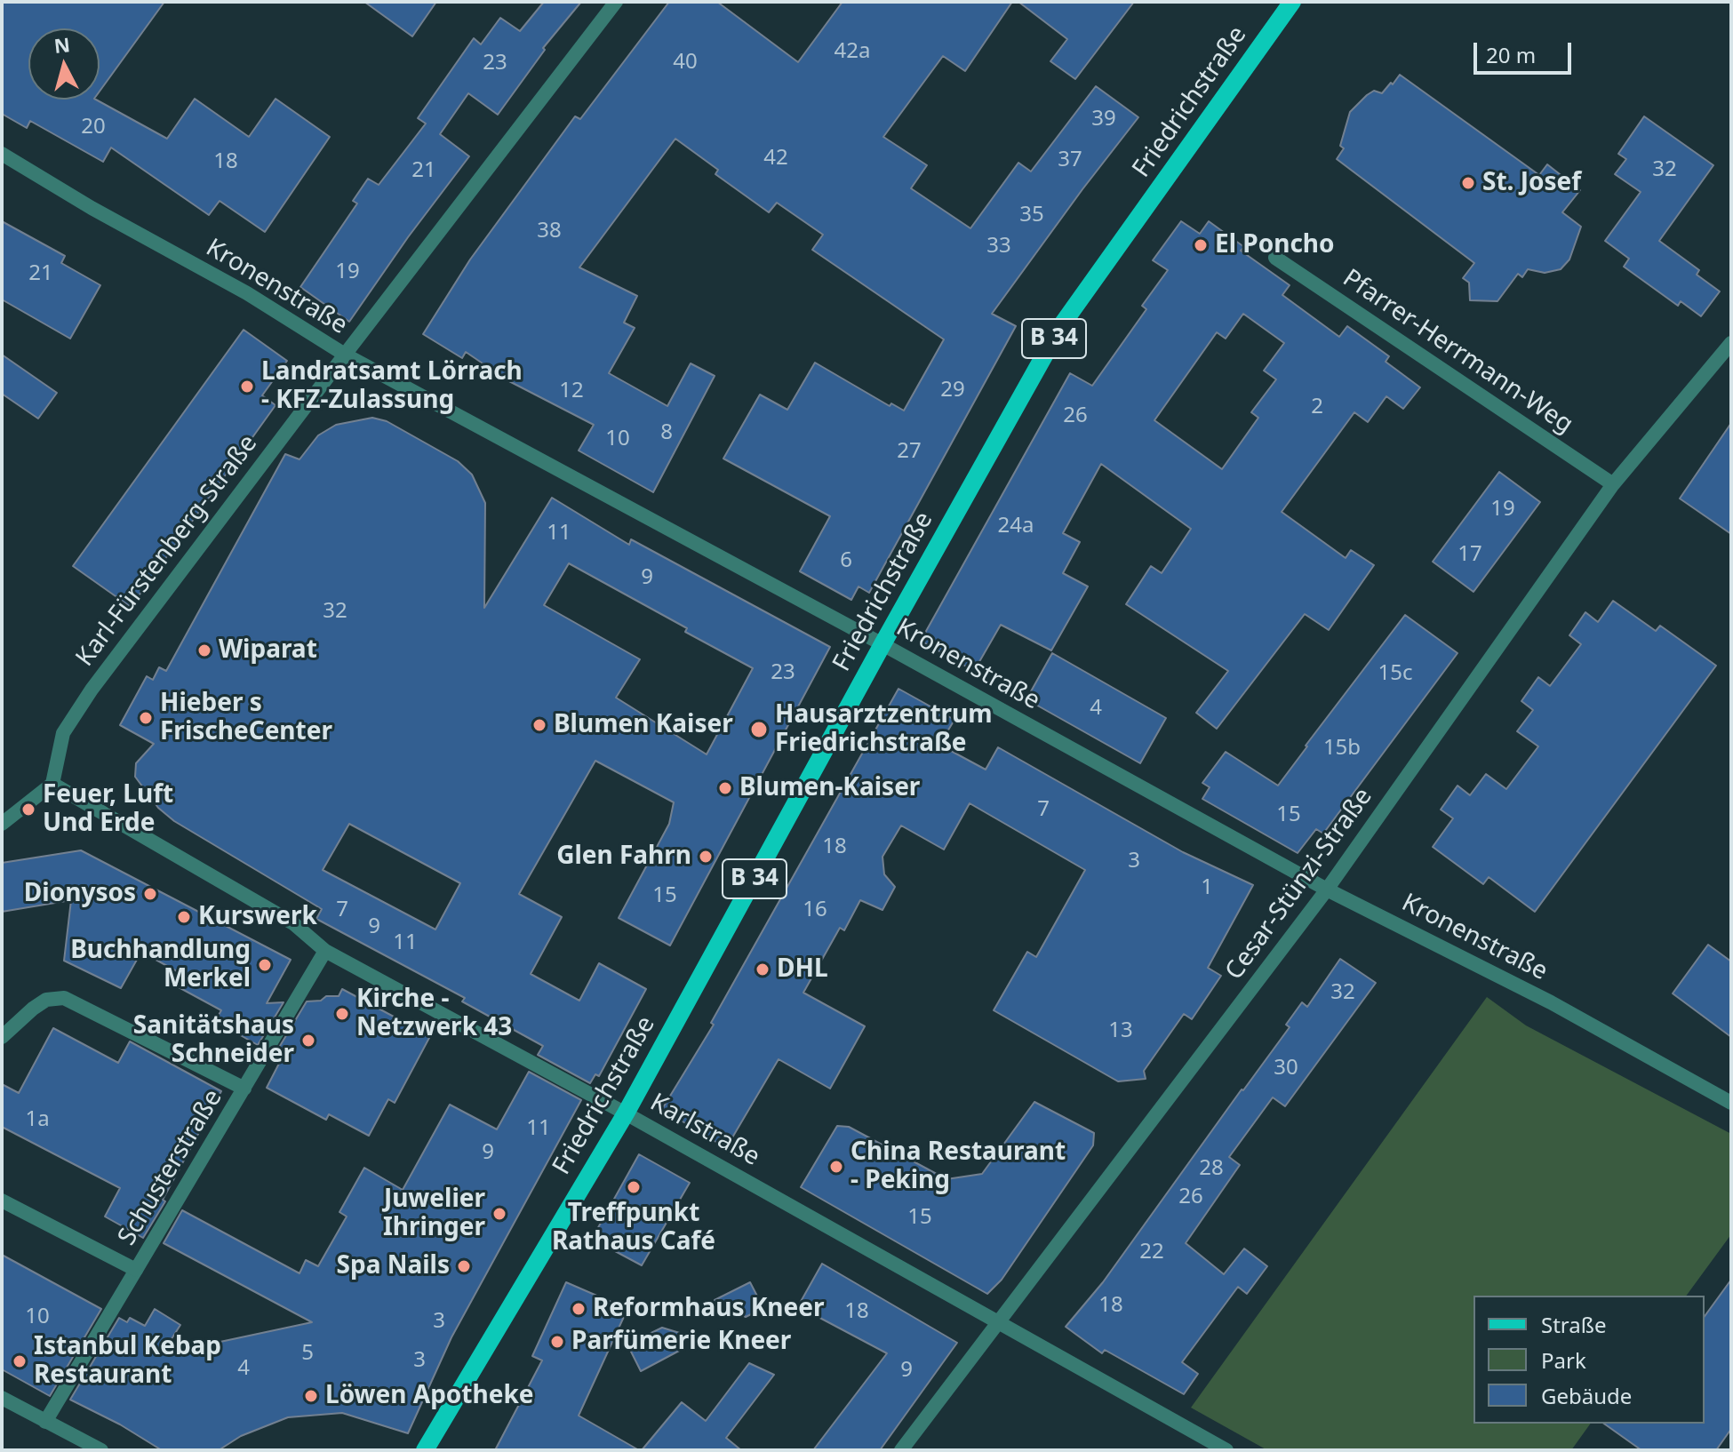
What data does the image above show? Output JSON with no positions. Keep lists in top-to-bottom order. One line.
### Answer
{"streets":{"main road":["Friedrichstraße","B 34"],"street":["Kronenstraße","Pfarrer-Herrmann-Weg","Karl-Fürstenberg-Straße","Cesar-Stünzi-Straße","Karlstraße","Schusterstraße"]},"crossings":[["Friedrichstraße","Kronenstraße"],["Friedrichstraße","Karlstraße"],["Kronenstraße","Karl-Fürstenberg-Straße"],["Kronenstraße","Cesar-Stünzi-Straße"],["Pfarrer-Herrmann-Weg","Cesar-Stünzi-Straße"],["Karl-Fürstenberg-Straße","Karlstraße"],["Cesar-Stünzi-Straße","Karlstraße"],["Karlstraße","Schusterstraße"]],"places":["St. Josef","El Poncho","Landratsamt Lörrach - KFZ-Zulassung","Wiparat","Hieber s FrischeCenter","Blumen Kaiser","Hausarztzentrum Friedrichstraße","Blumen-Kaiser","Feuer, Luft Und Erde","Glen Fahrn","Dionysos","Kurswerk","Buchhandlung Merkel","DHL","Kirche - Netzwerk 43","Sanitätshaus Schneider","China Restaurant - Peking","Treffpunkt Rathaus Café","Juwelier Ihringer","Spa Nails","Reformhaus Kneer","Parfümerie Kneer","Istanbul Kebap Restaurant","Löwen Apotheke"],"house_numbers":["42a","40","23","39","20","42","37","18","32","21","35","38","33","19","21","29","12","2","26","8","10","27","19","24a","11","17","6","9","32","23","15c","4","15b","7","15","18","3","1","15","7","16","9","11","32","13","30","1a","11","9","28","26","15","22","18","18","10","3","5","3","4","9"],"legend":["Straße","Park","Gebäude"],"scale_bar":"20 m","north":"top"}
